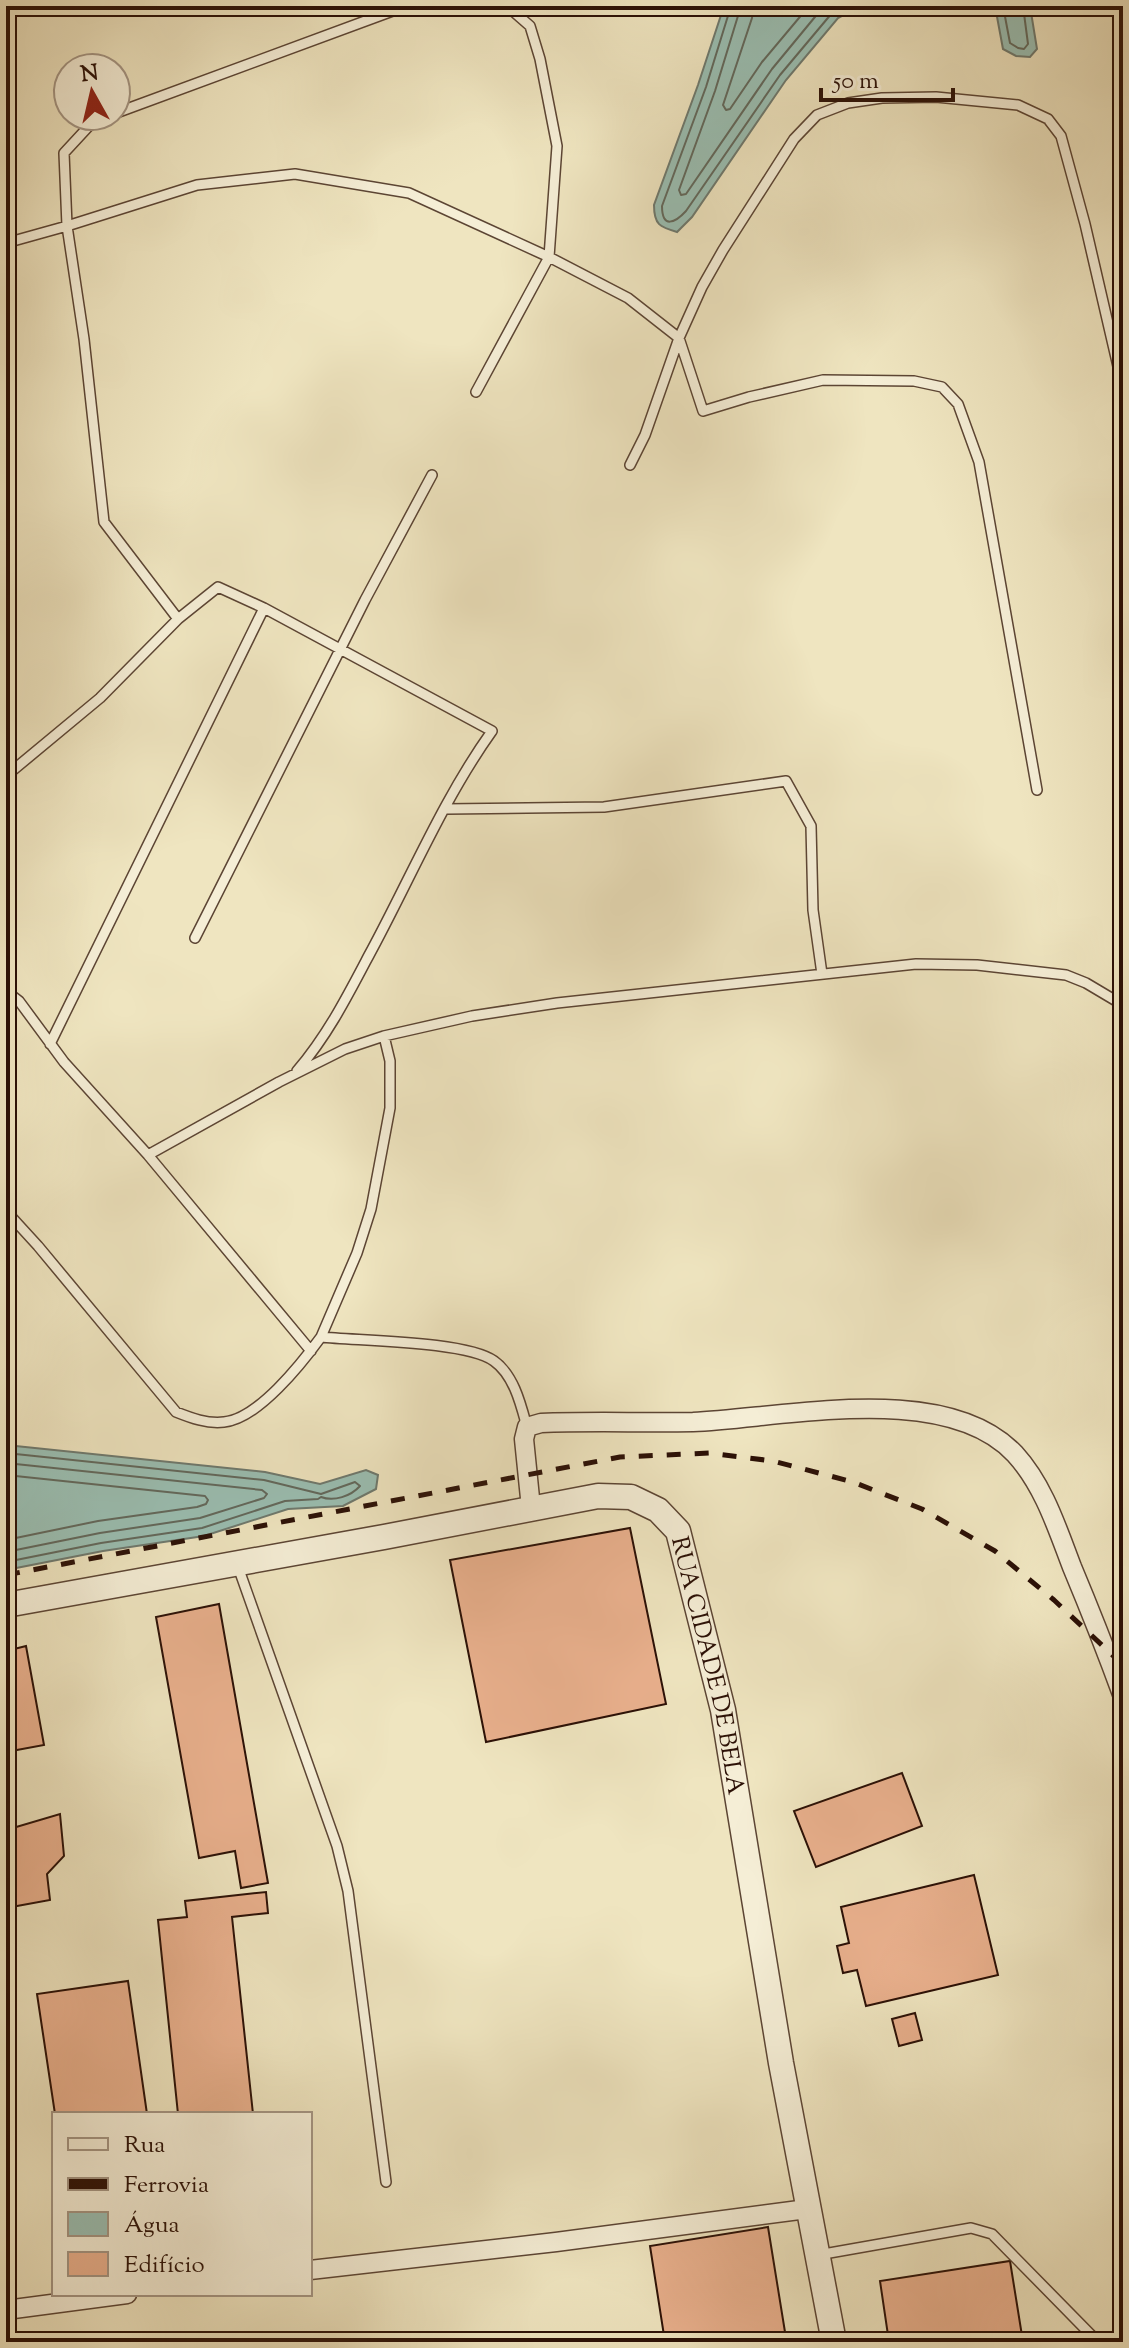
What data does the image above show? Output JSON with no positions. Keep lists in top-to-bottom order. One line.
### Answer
{"streets":{"street":["RUA CIDADE DE BELA"]},"legend":["Rua","Ferrovia","Água","Edifício"],"scale_bar":"50 m","north":"top"}
